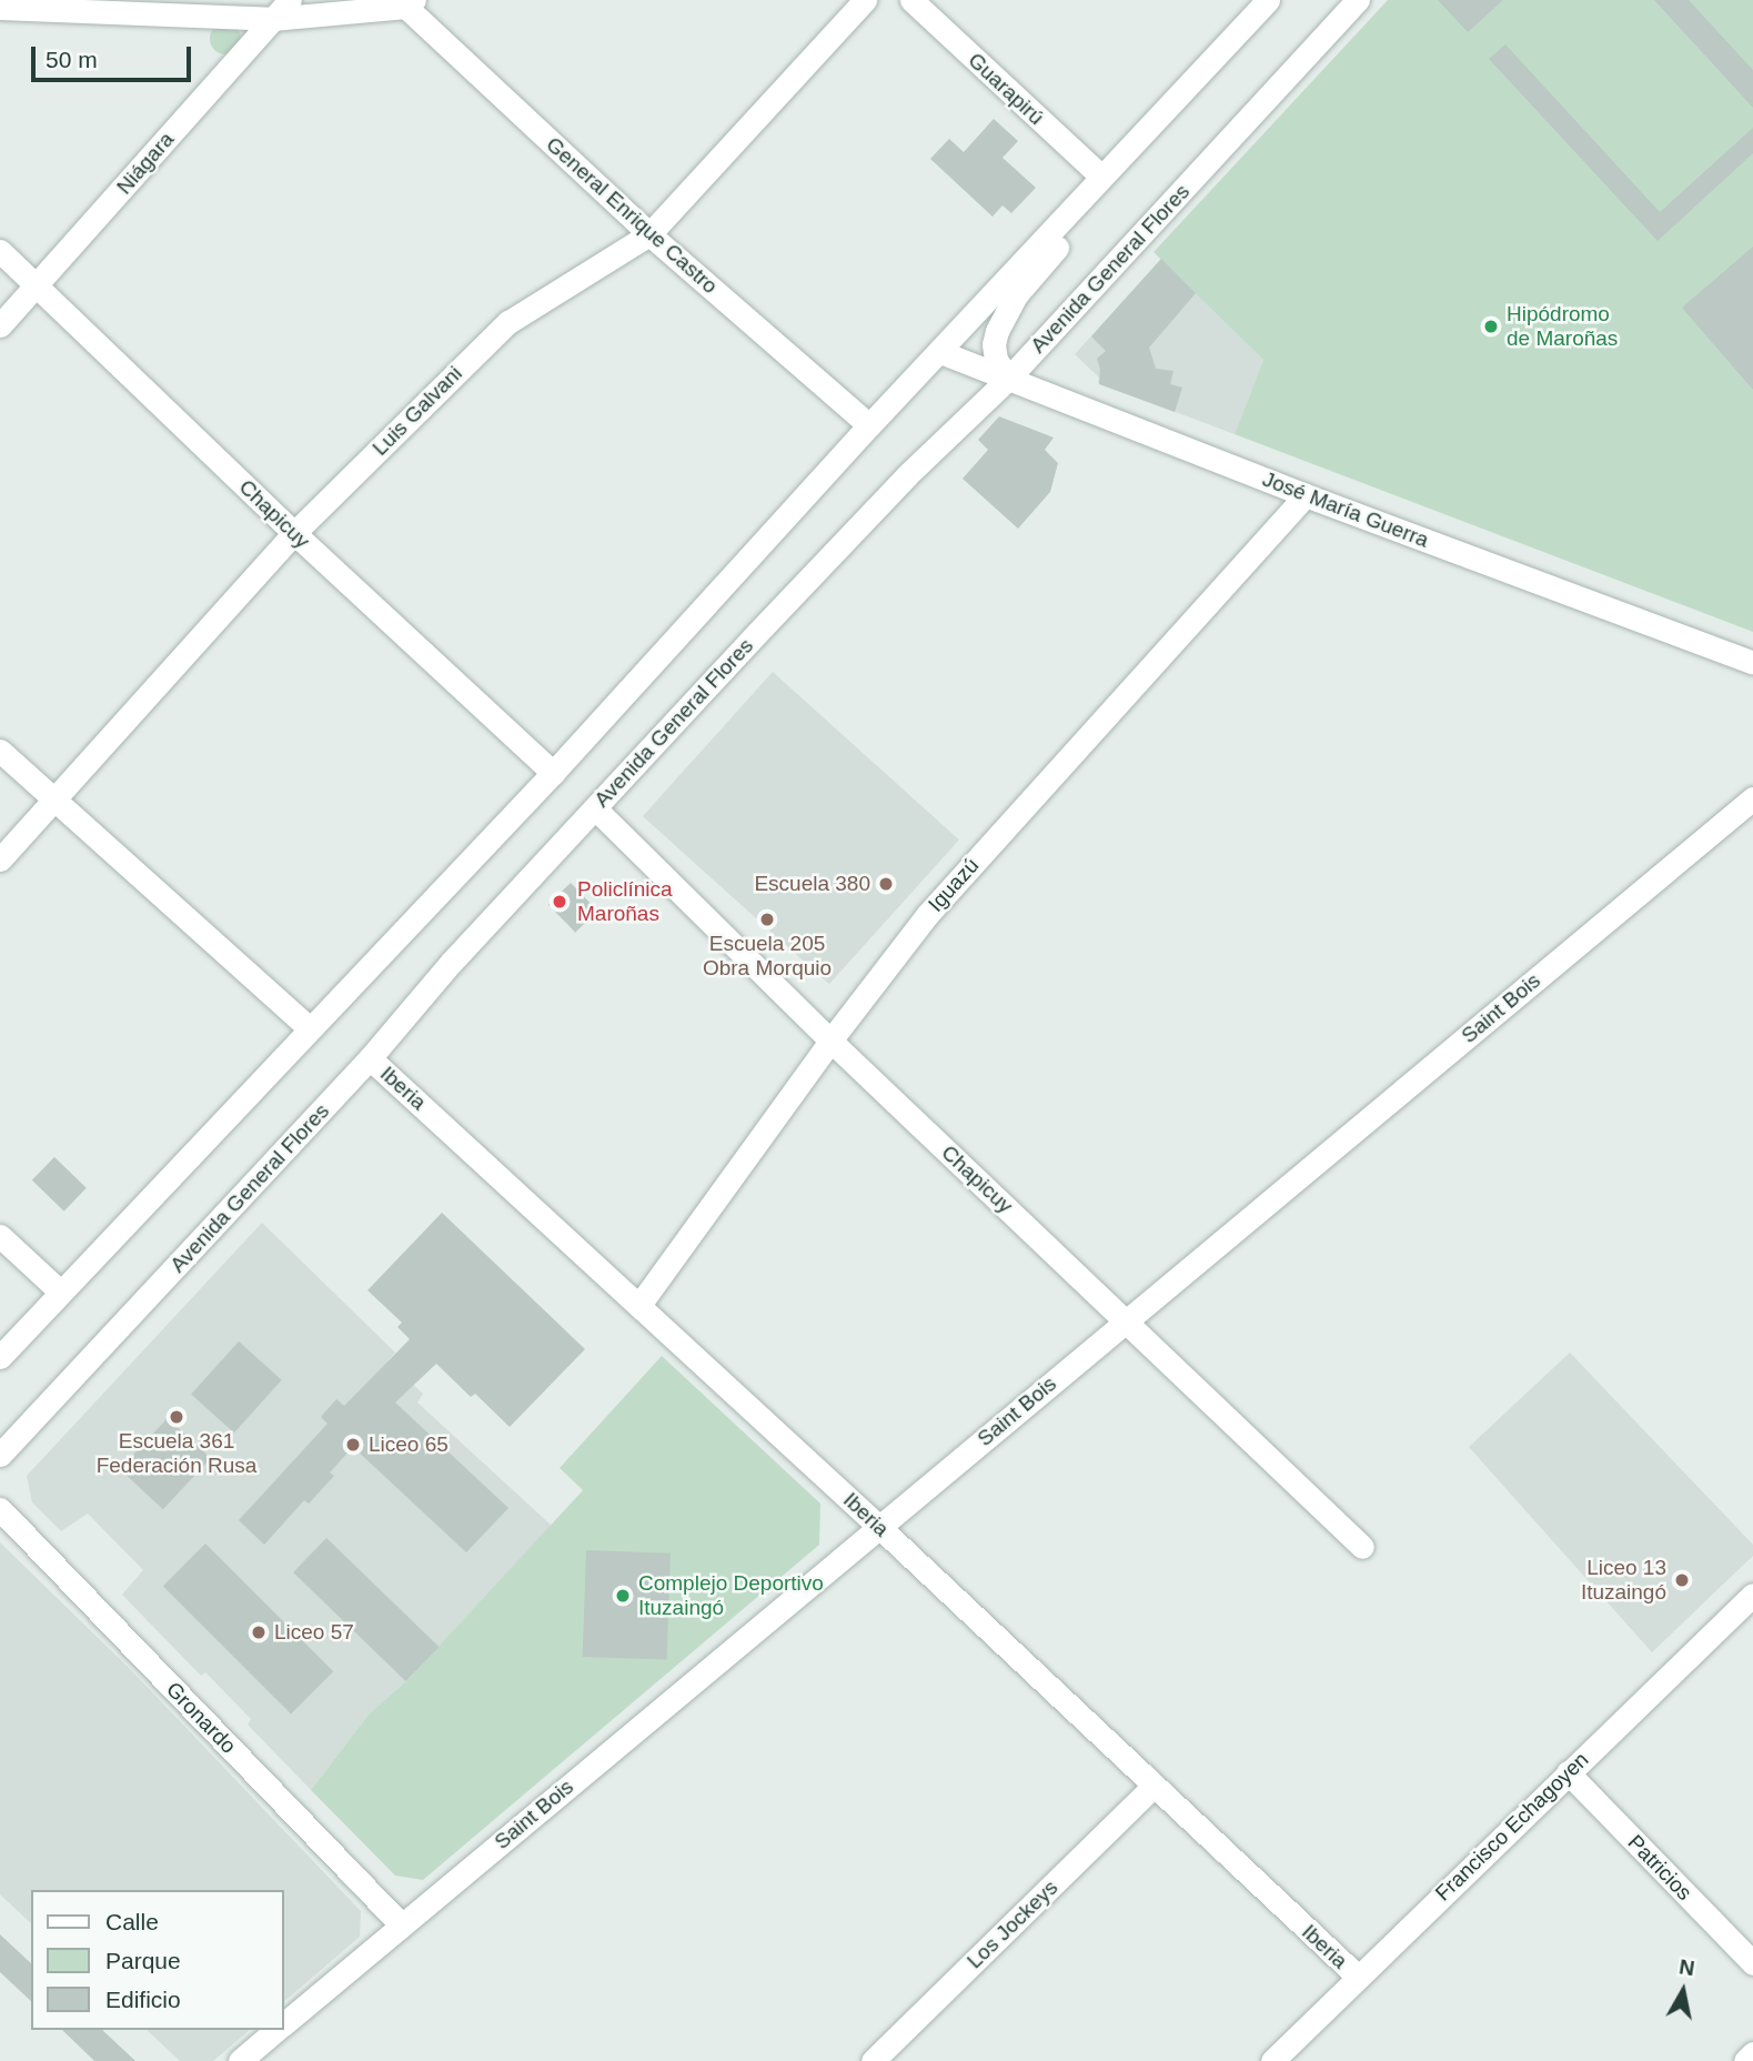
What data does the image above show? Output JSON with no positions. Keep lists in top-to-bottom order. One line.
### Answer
{"streets":{"street":["Guarapirú","Niágara","General Enrique Castro","Avenida General Flores","Luis Galvani","José María Guerra","Chapicuy","Iguazú","Saint Bois","Iberia","Gronardo","Francisco Echagoyen","Patricios","Los Jockeys"]},"crossings":[["Niágara","Chapicuy"],["General Enrique Castro","Luis Galvani"],["Avenida General Flores","José María Guerra"],["Avenida General Flores","Chapicuy"],["Avenida General Flores","Iberia"],["Luis Galvani","Chapicuy"],["José María Guerra","Iguazú"],["Chapicuy","Iguazú"],["Chapicuy","Saint Bois"],["Iguazú","Iberia"],["Saint Bois","Iberia"],["Saint Bois","Gronardo"],["Iberia","Francisco Echagoyen"],["Iberia","Los Jockeys"],["Francisco Echagoyen","Patricios"]],"places":["Hipódromo de Maroñas","Escuela 380","Policlínica Maroñas","Escuela 205 Obra Morquio","Escuela 361 Federación Rusa","Liceo 65","Liceo 13 Ituzaingó","Complejo Deportivo Ituzaingó","Liceo 57"],"legend":["Calle","Parque","Edificio"],"scale_bar":"50 m","north":"top"}
